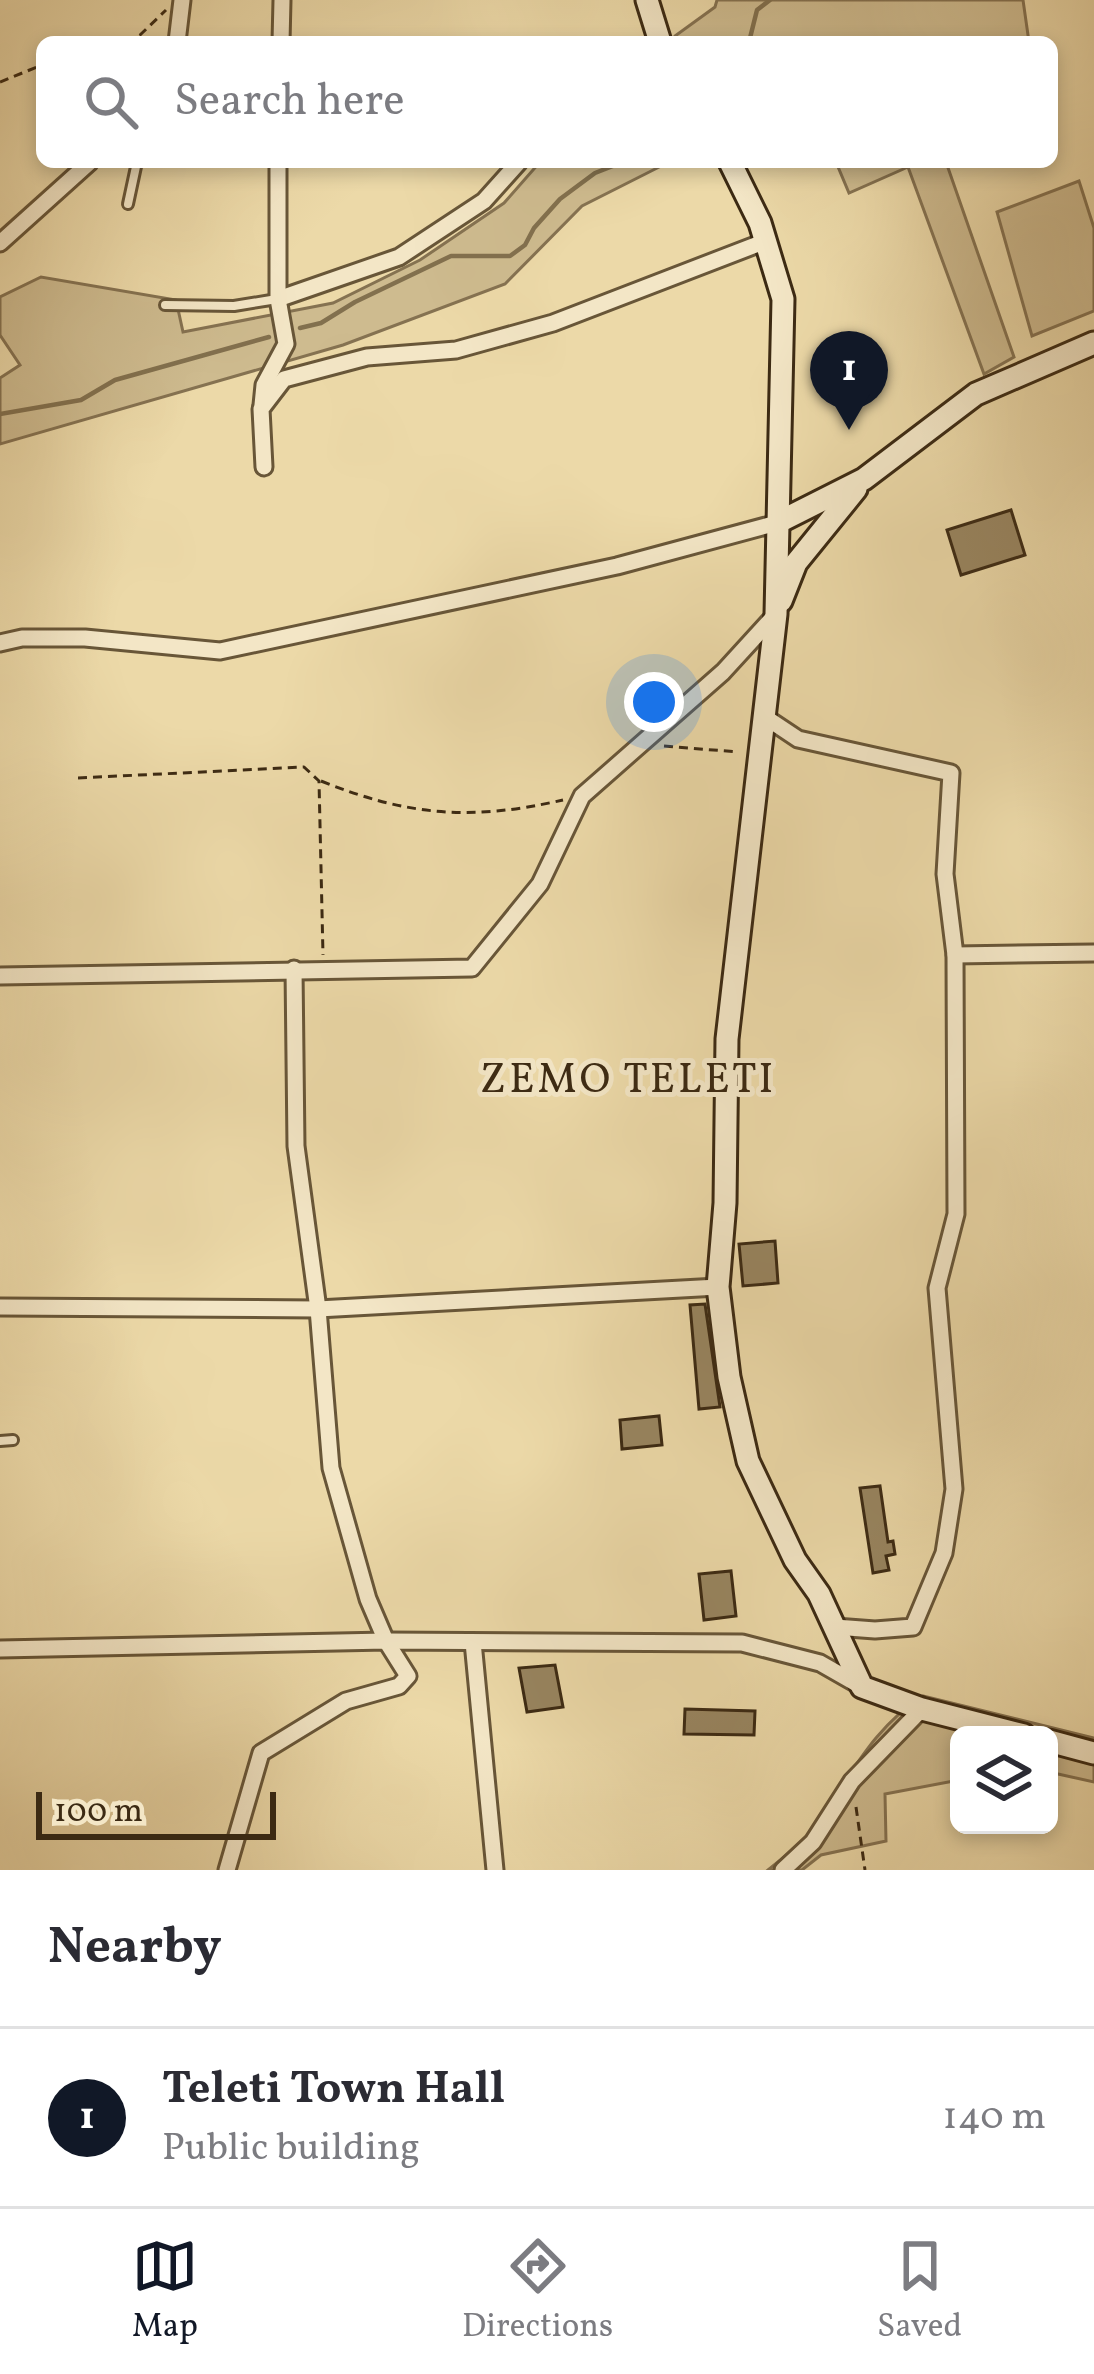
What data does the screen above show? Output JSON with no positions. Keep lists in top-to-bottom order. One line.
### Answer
{"districts":["ZEMO TELETI"],"scale_bar":"100 m","page":{"search":"Search here","pins":"1","scale":"100 m","heading":"Nearby","list":[{"mark":"1","name":"Teleti Town Hall","note":"Public building","value":"140 m"}],"nav":["Map","Directions","Saved"]}}
